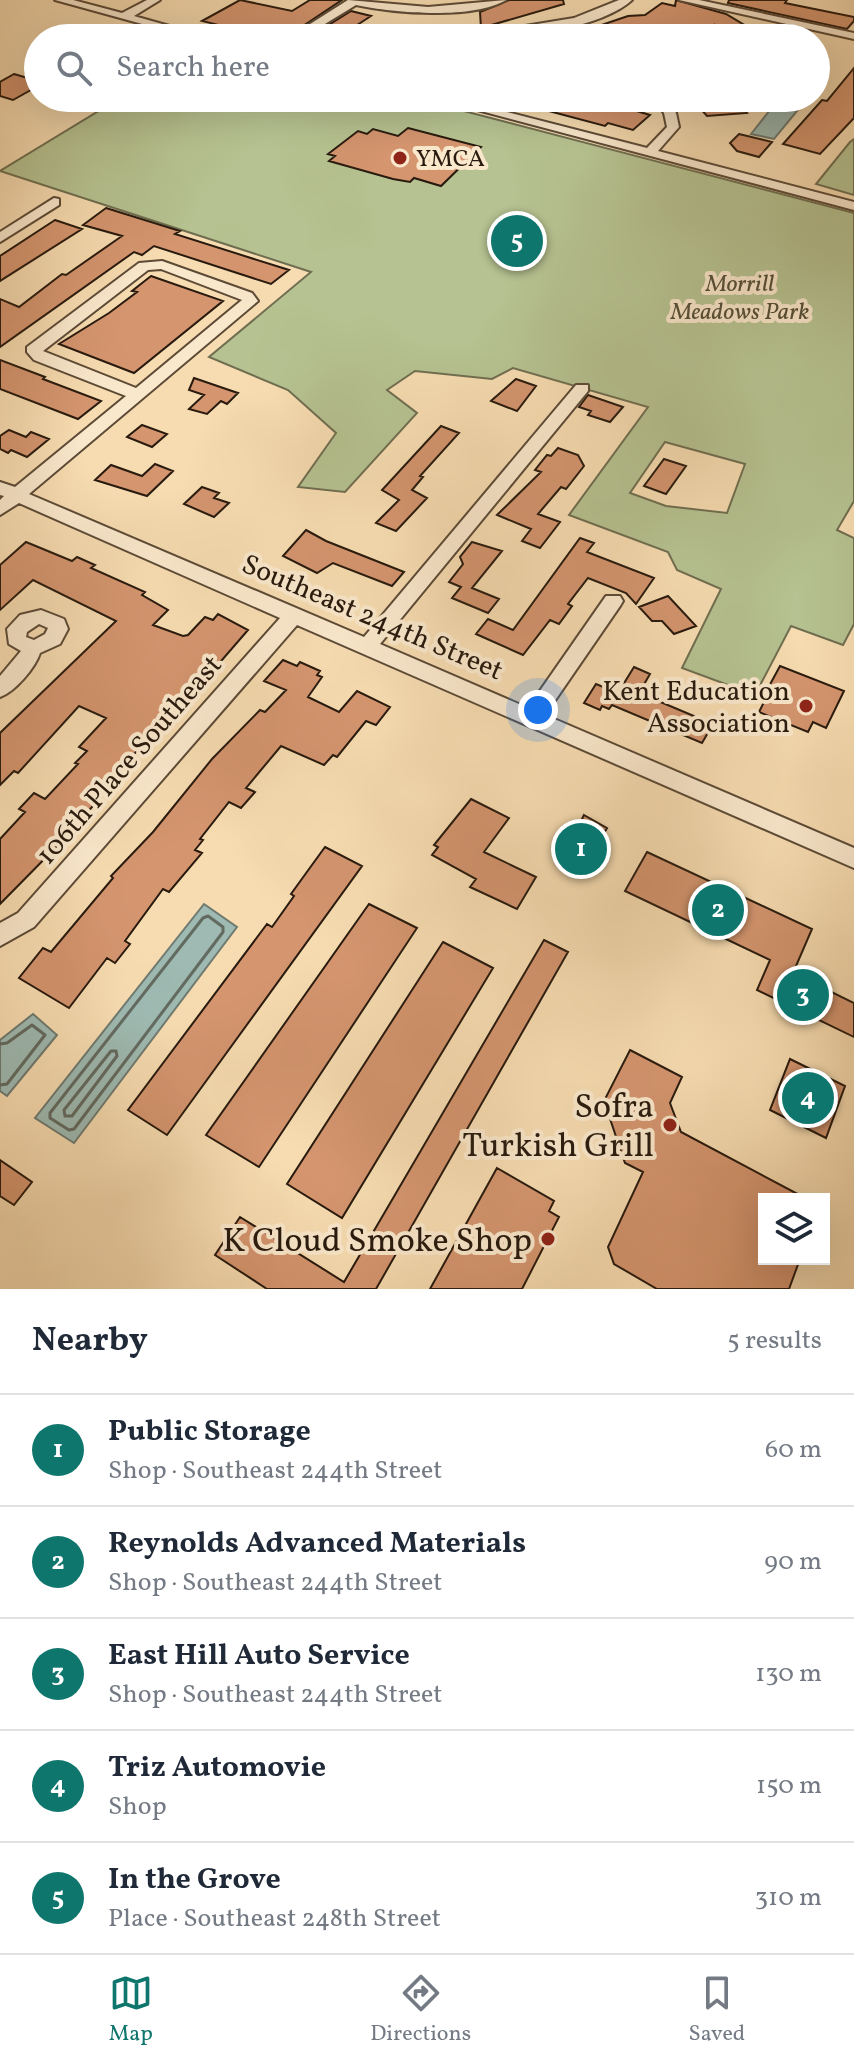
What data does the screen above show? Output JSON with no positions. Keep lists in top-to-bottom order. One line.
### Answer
{"streets":{"street":["Southeast 244th Street","106th Place Southeast"]},"crossings":[["Southeast 244th Street","106th Place Southeast"]],"parks":["Morrill Meadows Park"],"places":["YMCA","Kent Education Association","Sofra Turkish Grill","K Cloud Smoke Shop"],"page":{"search":"Search here","pins":["5","1","2","3","4"],"heading":["Nearby","5 results"],"list":[{"mark":"1","name":"Public Storage","note":"Shop · Southeast 244th Street","value":"60 m"},{"mark":"2","name":"Reynolds Advanced Materials","note":"Shop · Southeast 244th Street","value":"90 m"},{"mark":"3","name":"East Hill Auto Service","note":"Shop · Southeast 244th Street","value":"130 m"},{"mark":"4","name":"Triz Automovie","note":"Shop","value":"150 m"},{"mark":"5","name":"In the Grove","note":"Place · Southeast 248th Street","value":"310 m"}],"nav":["Map","Directions","Saved"]}}
